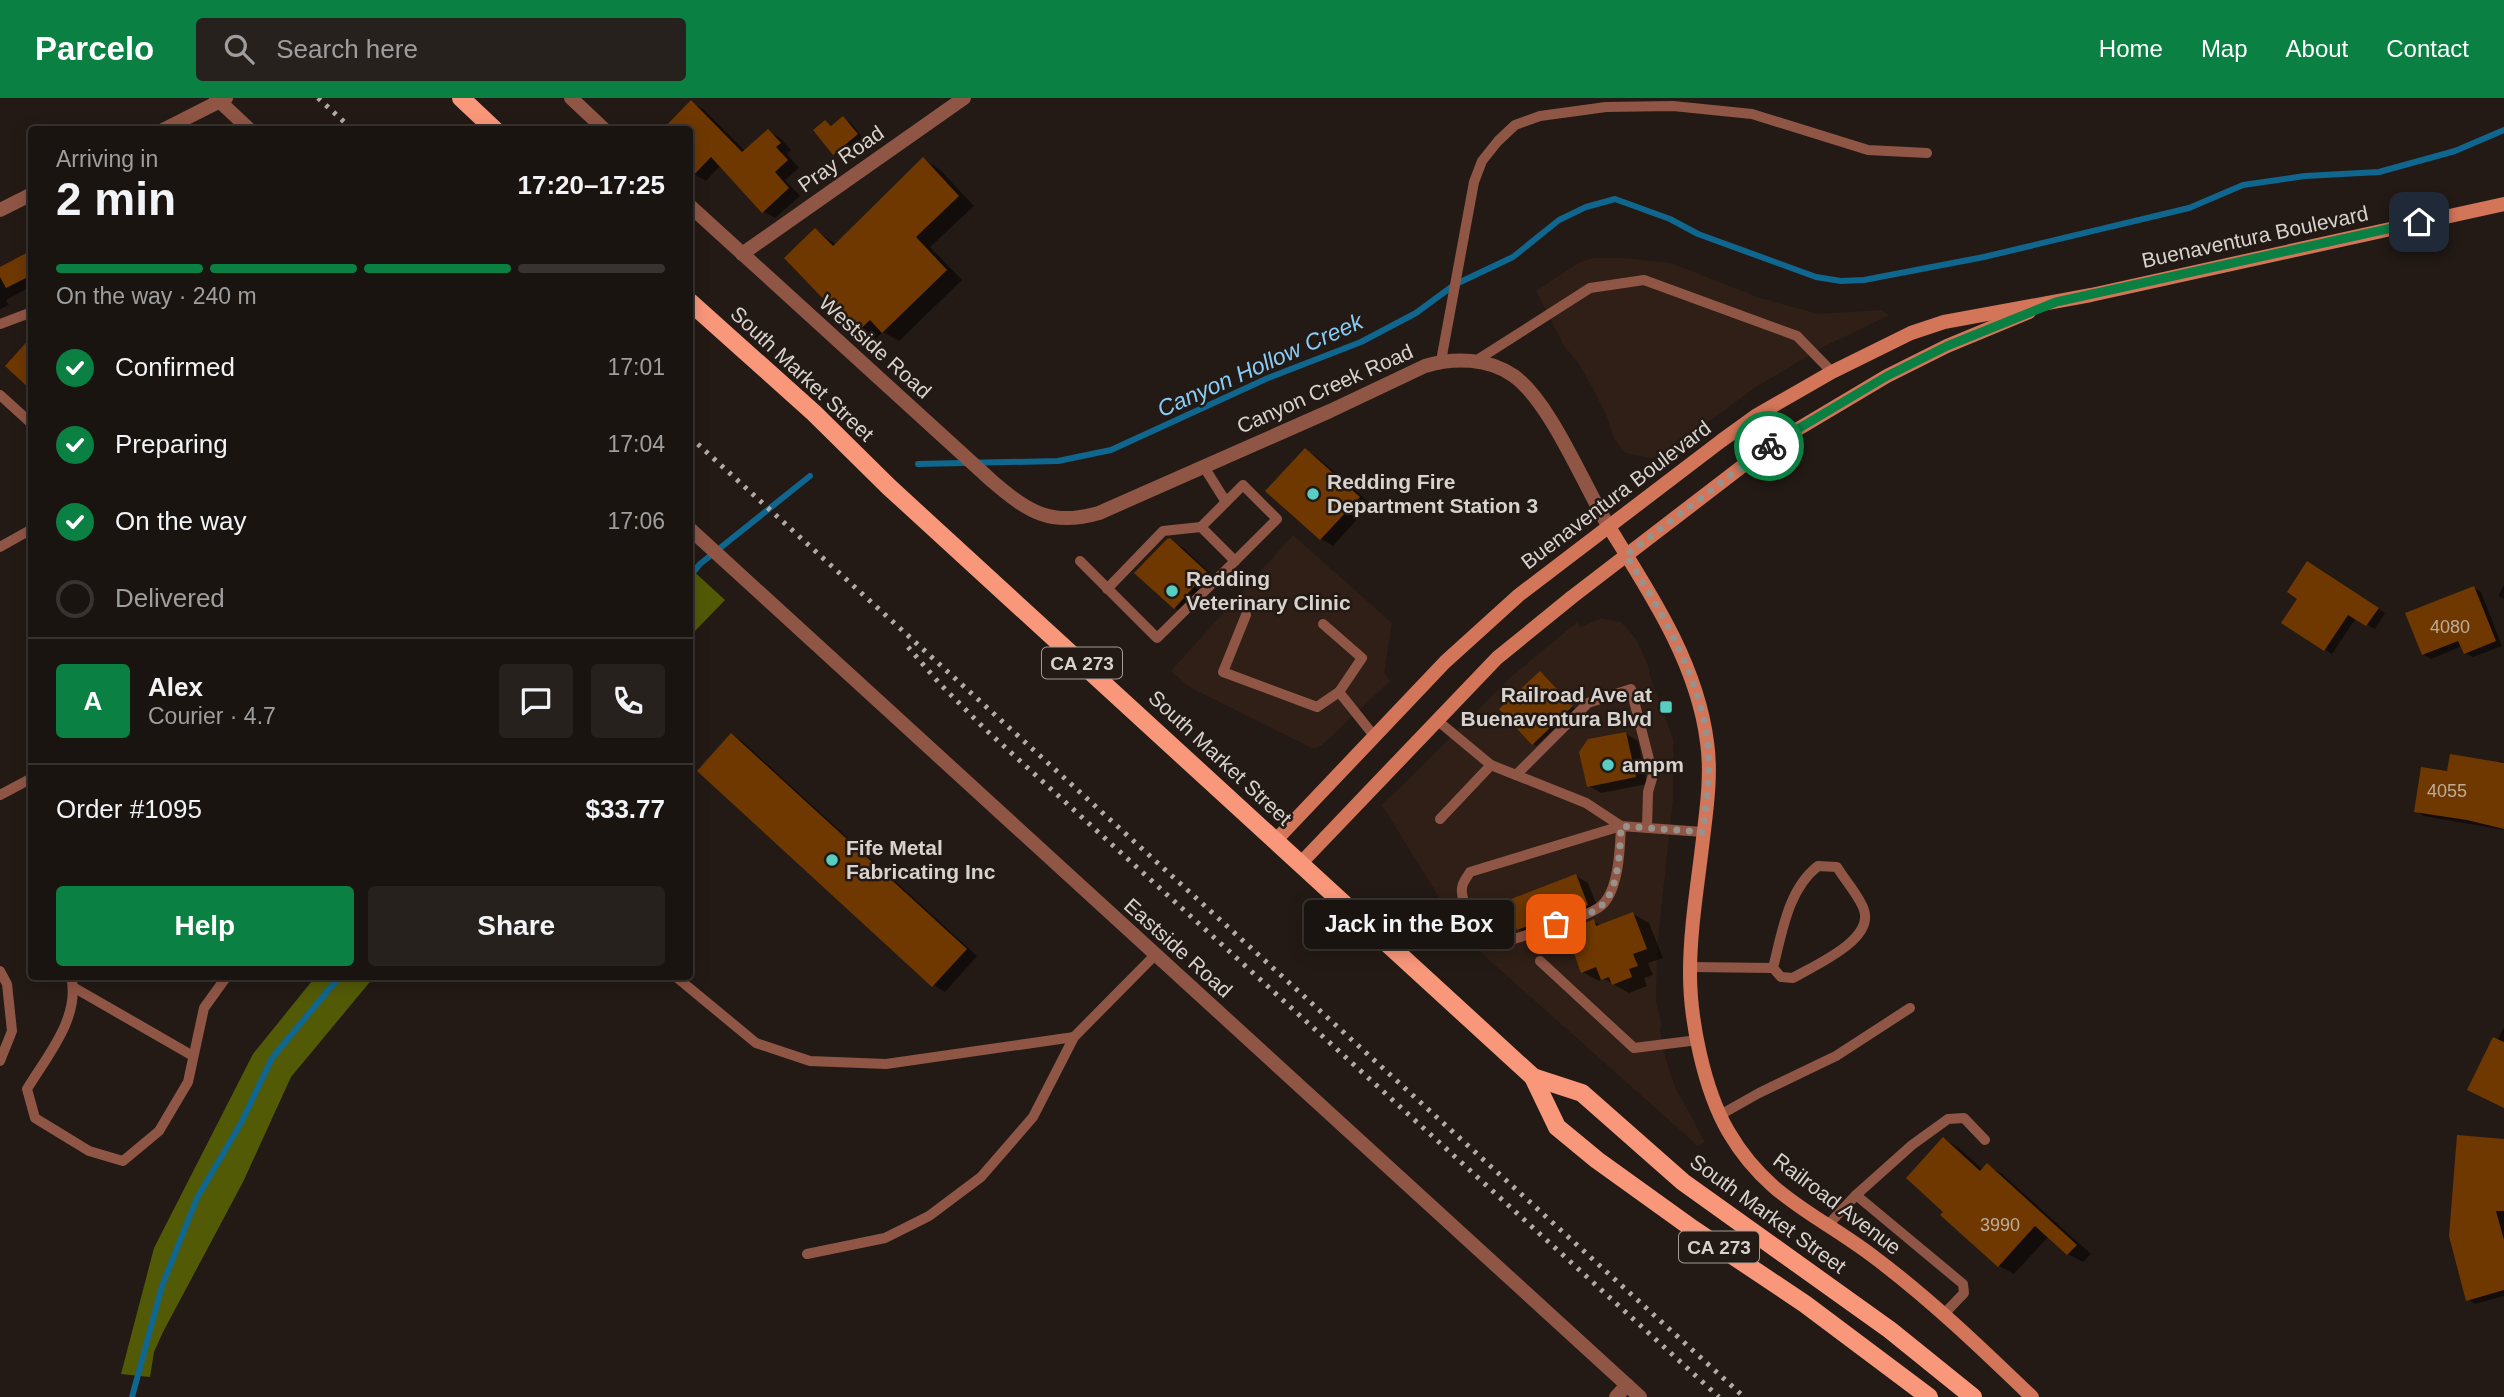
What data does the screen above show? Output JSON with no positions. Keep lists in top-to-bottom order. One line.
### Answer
{"streets":{"main road":["Buenaventura Boulevard","South Market Street","Canyon Creek Road","CA 273","Railroad Avenue"],"street":["Pray Road","Westside Road","Eastside Road"]},"crossings":[["Pray Road","Westside Road"],["Buenaventura Boulevard","South Market Street"],["Buenaventura Boulevard","Canyon Creek Road"],["Buenaventura Boulevard","Railroad Avenue"],["Westside Road","Canyon Creek Road"],["Canyon Creek Road","Railroad Avenue"]],"water":["Canyon Hollow Creek"],"places":{"other":["Redding Fire Department Station 3","Redding Veterinary Clinic","ampm","Fife Metal Fabricating Inc","Jack in the Box"],"transit":["Railroad Ave at Buenaventura Blvd"]},"house_numbers":["4080","4055","3990"],"page":{"header":"Parcelo","search":"Search here","nav":["Home","Map","About","Contact"],"heading":["2 min","Arriving in","17:20–17:25"],"panel":["Alex","Courier · 4.7","Order #1095","$33.77"],"bar":"On the way · 240 m","list":[["Confirmed","17:01"],["Preparing","17:04"],["On the way","17:06"],"Delivered"],"round":"A","buttons":["Help","Share"],"bubble":"Jack in the Box"}}
